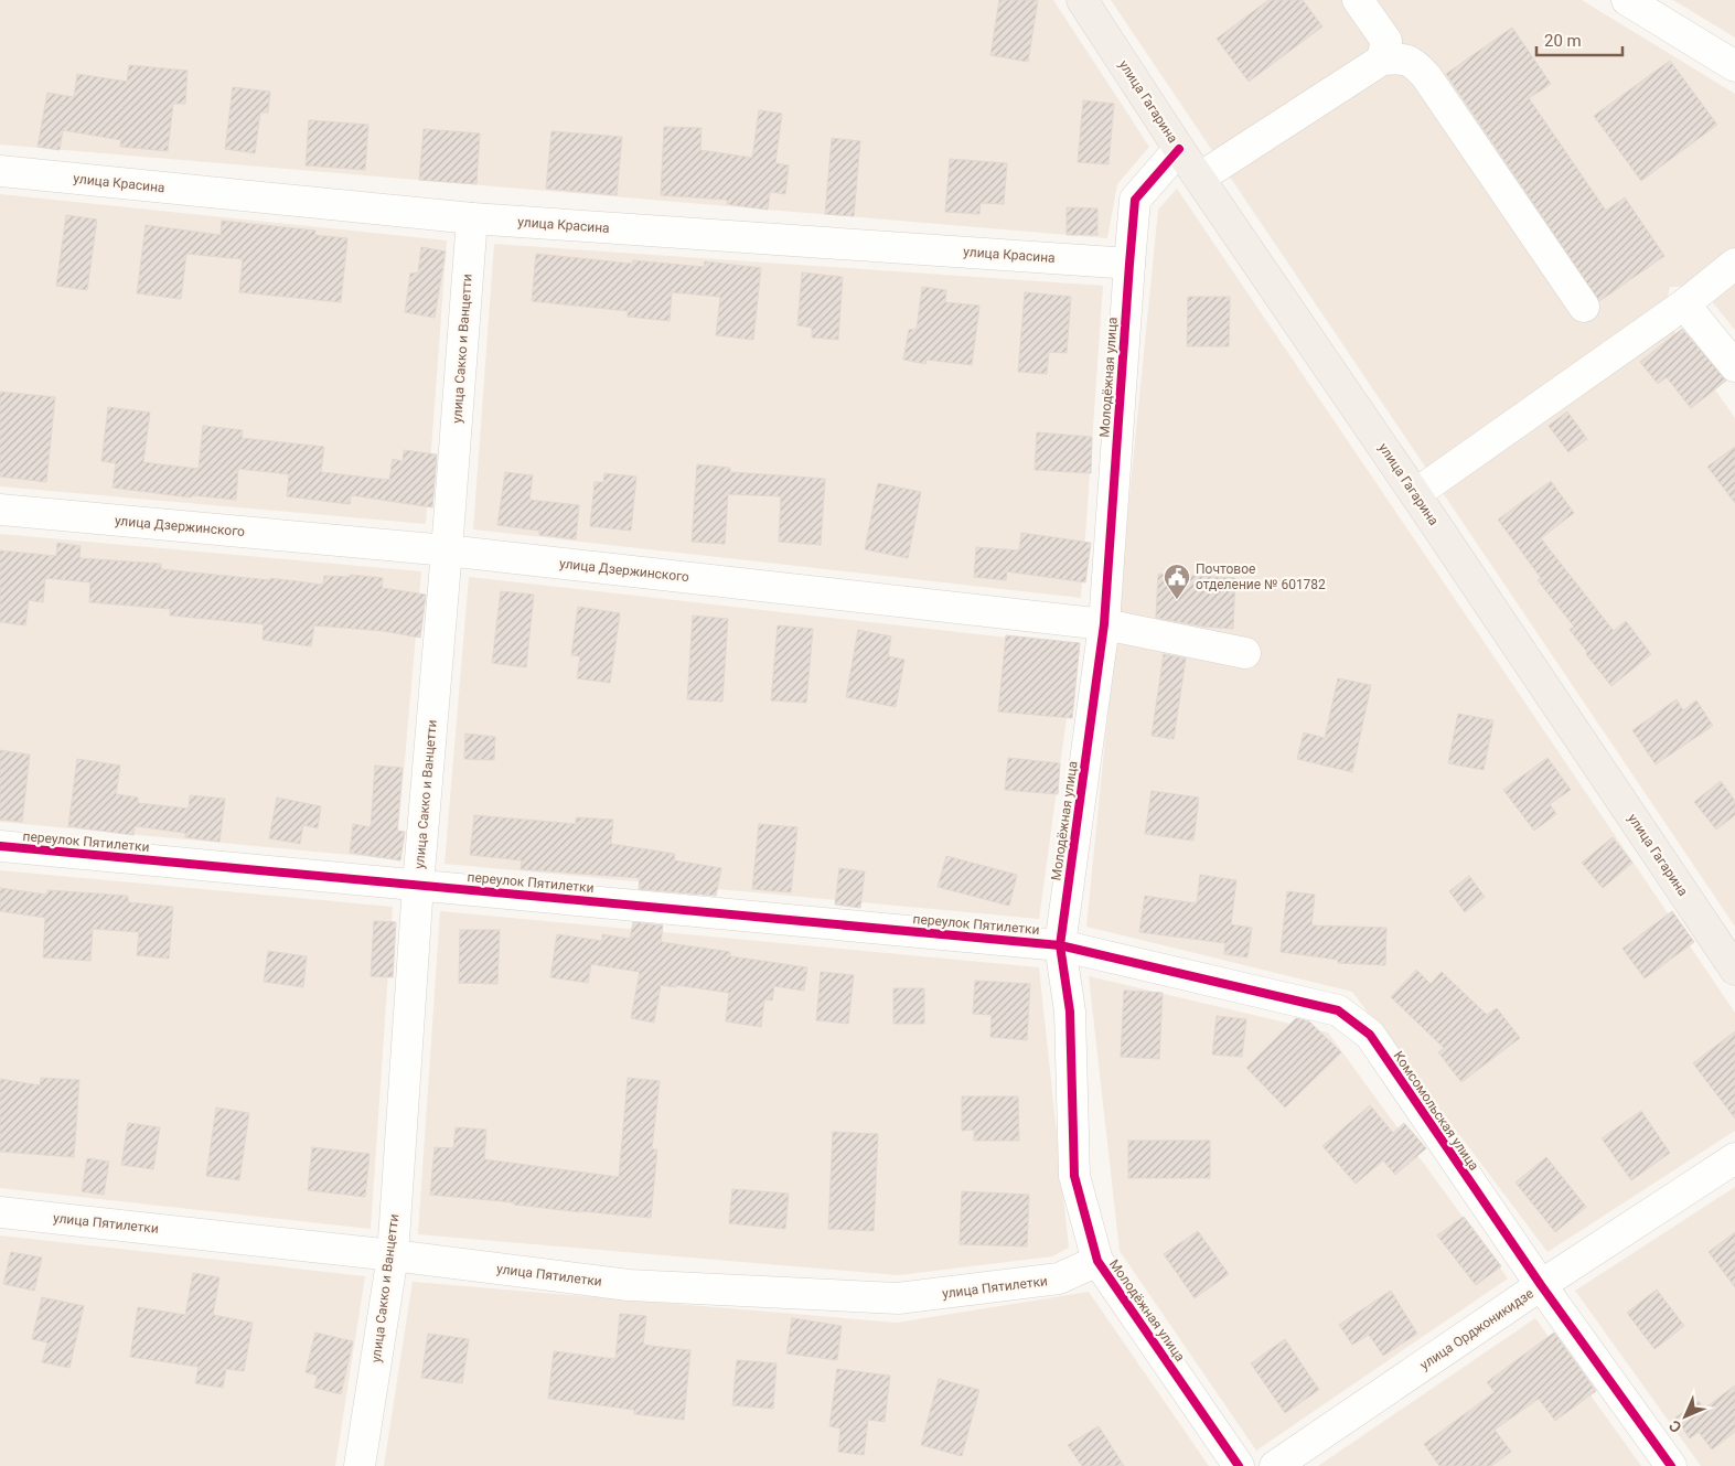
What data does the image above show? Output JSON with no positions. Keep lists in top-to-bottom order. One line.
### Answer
{"streets":{"main road":["улица Гагарина"],"street":["улица Красина","улица Сакко и Ванцетти","Молодёжная улица","улица Дзержинского","переулок Пятилетки","Комсомольская улица","улица Пятилетки","улица Орджоникидзе"]},"crossings":[["улица Гагарина","Молодёжная улица"],["улица Красина","улица Сакко и Ванцетти"],["улица Красина","Молодёжная улица"],["улица Сакко и Ванцетти","улица Дзержинского"],["улица Сакко и Ванцетти","переулок Пятилетки"],["улица Сакко и Ванцетти","улица Пятилетки"],["Молодёжная улица","улица Дзержинского"],["Молодёжная улица","переулок Пятилетки"],["Молодёжная улица","Комсомольская улица"],["Молодёжная улица","улица Пятилетки"],["переулок Пятилетки","Комсомольская улица"],["Комсомольская улица","улица Орджоникидзе"]],"places":{"public building":["Почтовое отделение № 601782"]},"scale_bar":"20 m","north":"bottom left"}
